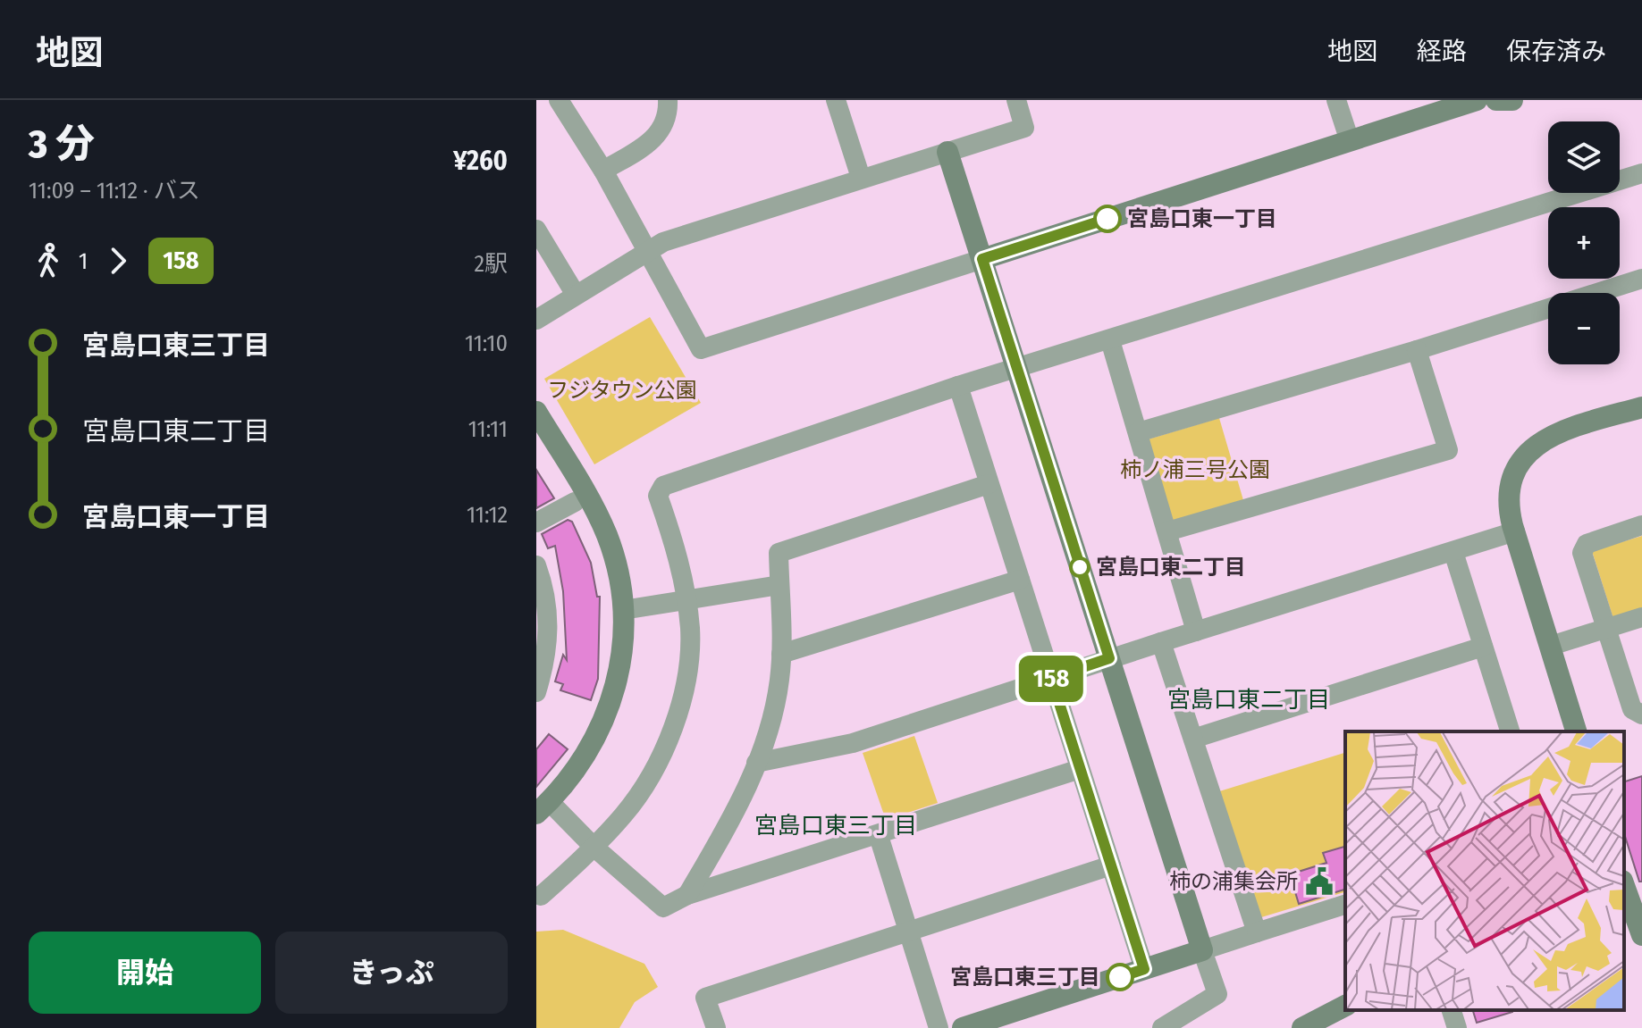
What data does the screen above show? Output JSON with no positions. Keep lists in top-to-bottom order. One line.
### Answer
{"districts":["宮島口東二丁目","宮島口東三丁目"],"parks":["フジタウン公園","柿ノ浦三号公園"],"places":{"other":["宮島口東一丁目","宮島口東二丁目","宮島口東三丁目"],"public building":["柿の浦集会所"]},"lines":["bus line 158"],"page":{"header":"地図","nav":["地図","経路","保存済み"],"heading":["3 分","11:09 – 11:12 · バス","¥260"],"on_map":"158","map_buttons":["+","−"],"legs":["1","158","2駅"],"list":[{"name":"宮島口東三丁目","value":"11:10"},{"name":"宮島口東二丁目","value":"11:11"},{"name":"宮島口東一丁目","value":"11:12"}],"buttons":["開始","きっぷ"]}}
